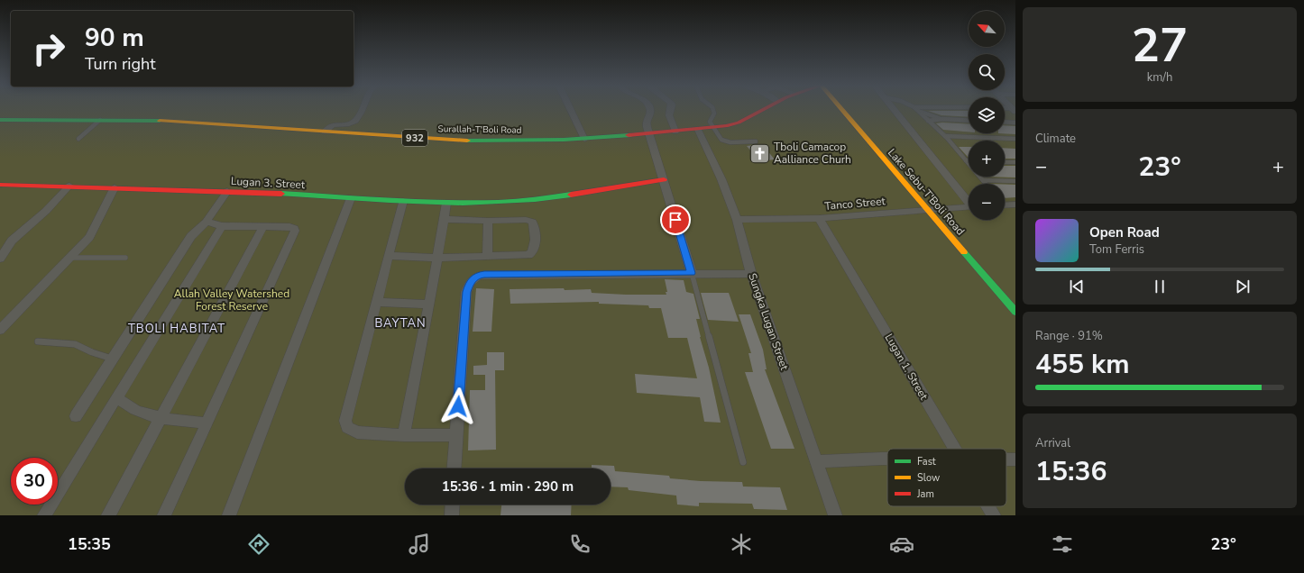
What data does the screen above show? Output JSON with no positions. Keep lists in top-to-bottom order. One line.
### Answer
{"streets":{"main road":["Surallah-T'Boli Road","932","Lugan 3. Street","Lake Sebu-T'Boli Road"],"street":["Tanco Street","Sungka Lugan Street","Lugan 1. Street"]},"crossings":[["Surallah-T'Boli Road","Sungka Lugan Street"],["Lake Sebu-T'Boli Road","Tanco Street"],["Tanco Street","Sungka Lugan Street"],["Tanco Street","Lugan 1. Street"]],"districts":["BAYTAN","TBOLI HABITAT"],"parks":["Allah Valley Watershed Forest Reserve"],"places":{"church":["Tboli Camacop Aalliance Churh"]},"legend":["Fast","Slow","Jam"],"north":"top left","page":{"tile":[["27","km/h"],"Climate",["Range · 91%","455 km"],["Arrival","15:36"]],"map_buttons":["+","−"],"turn":["90 m","Turn right"],"heat":["−","23°","+"],"song":["Open Road","Tom Ferris"],"limit":"30","trip":"15:36 · 1 min · 290 m","tabs":["15:35","23°"]}}
